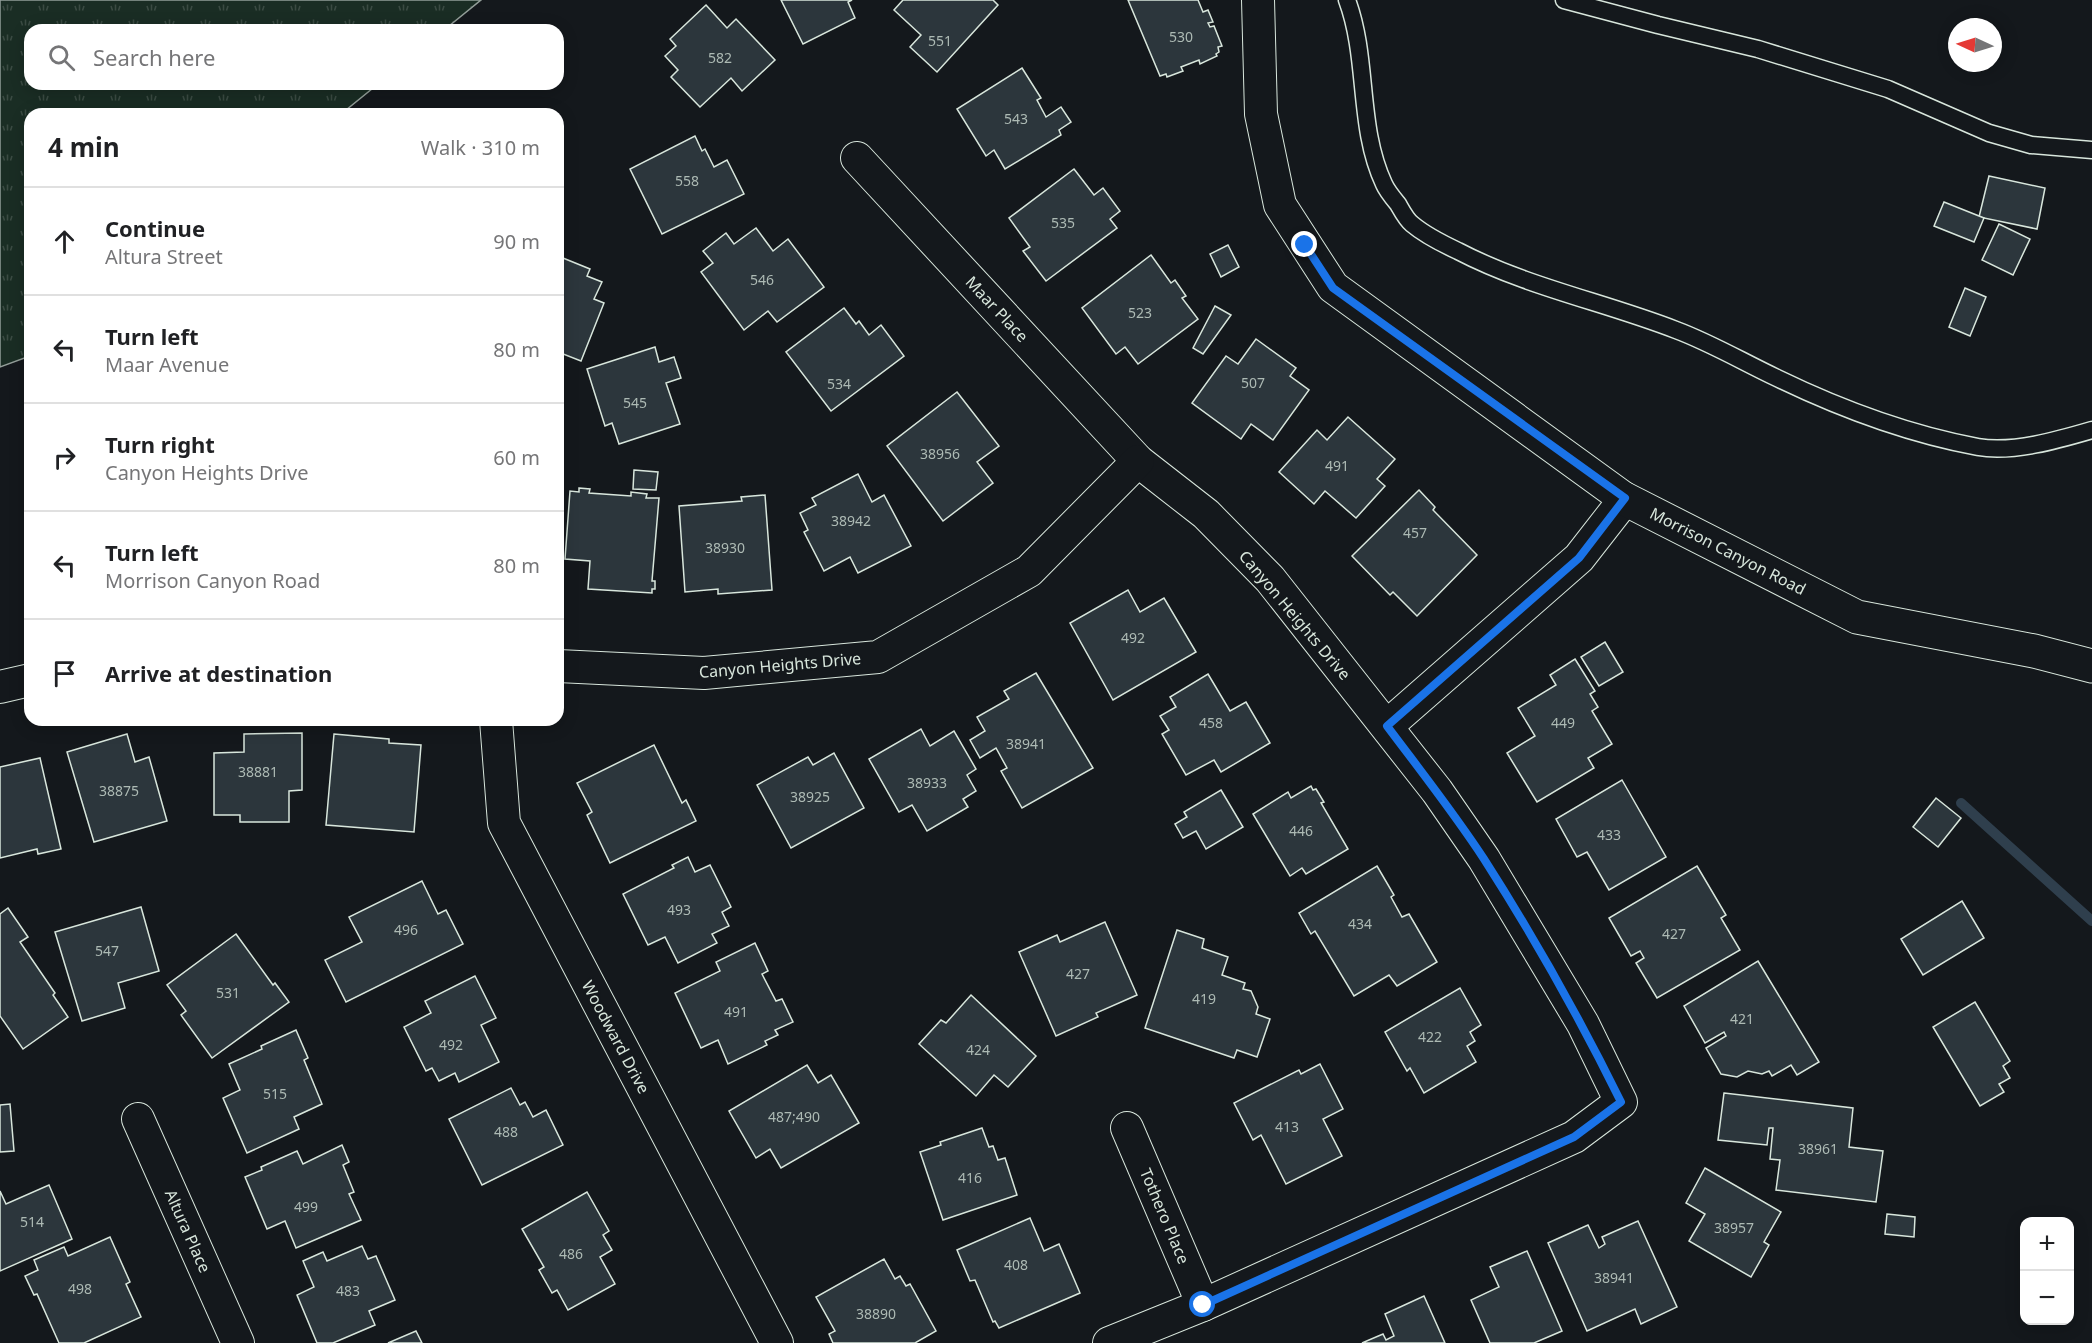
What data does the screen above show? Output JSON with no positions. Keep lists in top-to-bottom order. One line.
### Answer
{"streets":{"street":["Maar Place","Morrison Canyon Road","Canyon Heights Drive","Woodward Drive","Tothero Place","Altura Place"]},"crossings":[["Maar Place","Canyon Heights Drive"],["Canyon Heights Drive","Tothero Place"]],"house_numbers":["530","551","582","543","558","535","546","523","507","534","545","38956","491","38942","457","38930","492","458","449","38941","38881","38933","38875","38925","446","433","493","434","496","427","547","427","531","419","491","421","422","492","424","515","487;490","413","488","38961","416","499","514","38957","486","408","38941","498","483","38890"],"north":"left","page":{"search":"Search here","heading":["4 min","Walk · 310 m"],"list":[["Continue","Altura Street","90 m"],["Turn left","Maar Avenue","80 m"],["Turn right","Canyon Heights Drive","60 m"],["Turn left","Morrison Canyon Road","80 m"],"Arrive at destination"],"map_buttons":["+","−"]}}
